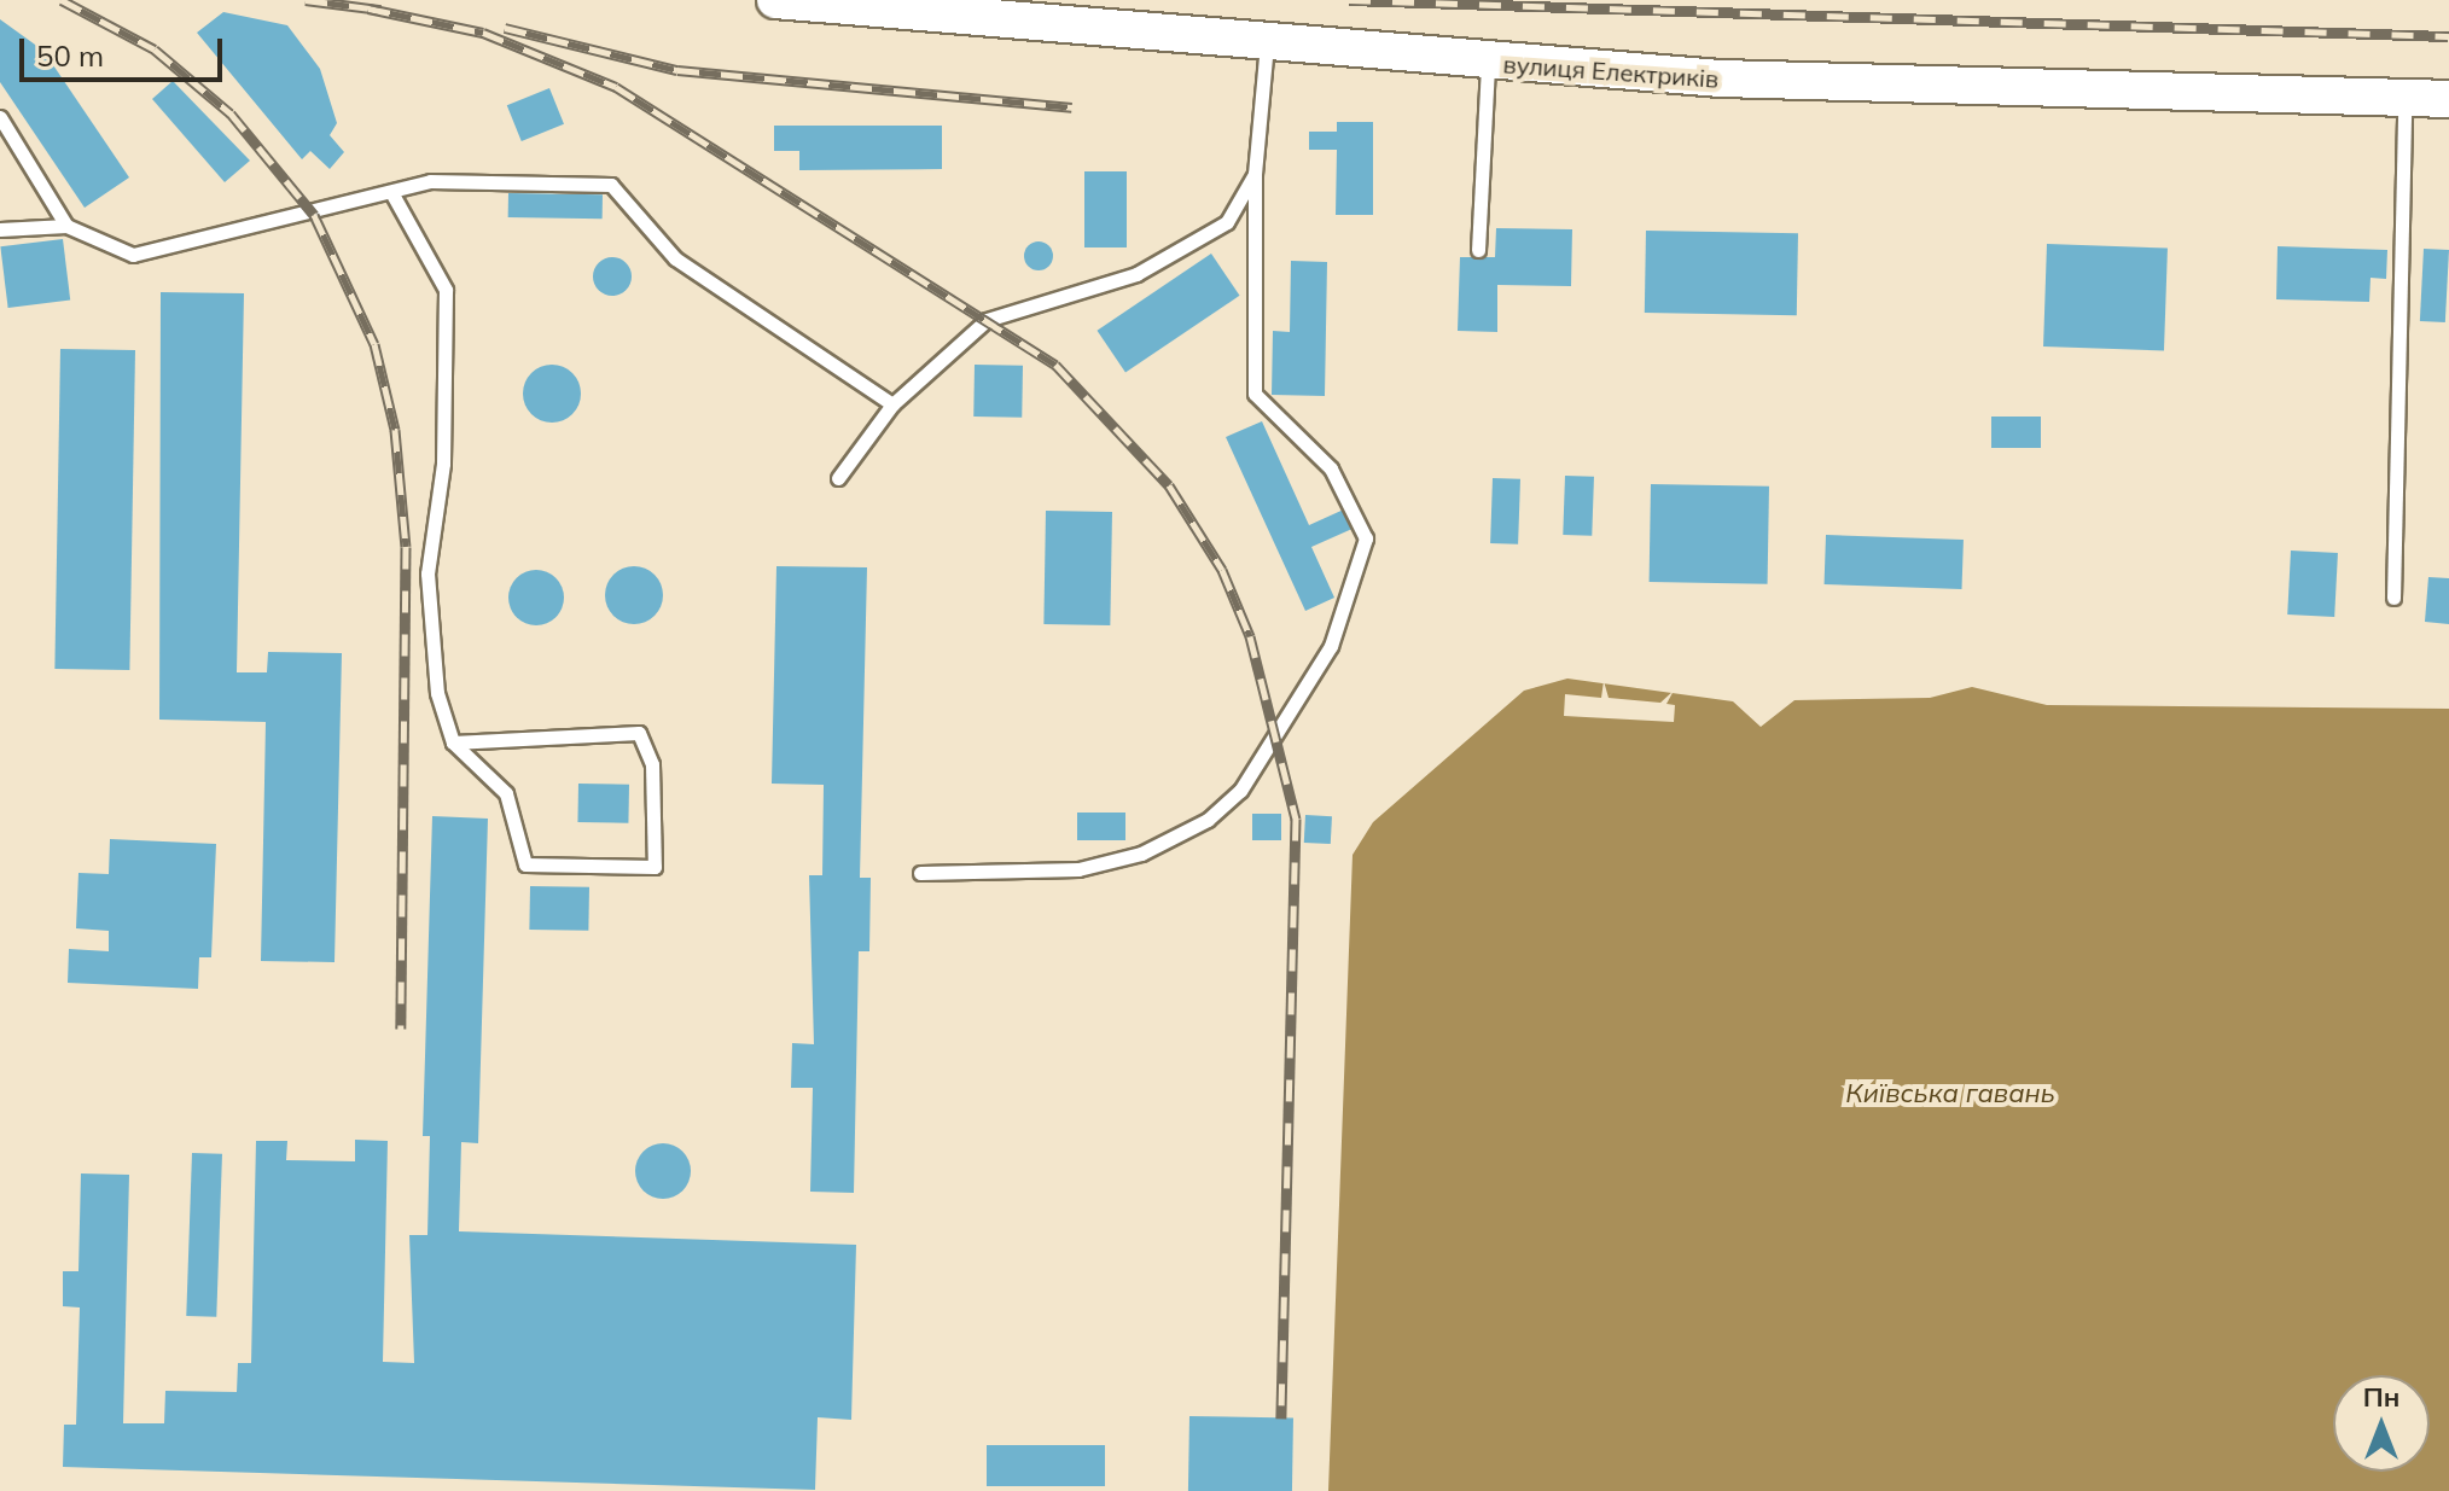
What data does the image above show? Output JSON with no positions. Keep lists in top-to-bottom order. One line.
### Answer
{"streets":{"street":["вулиця Електриків"]},"water":["Київська гавань"],"scale_bar":"50 m","north":"top"}
